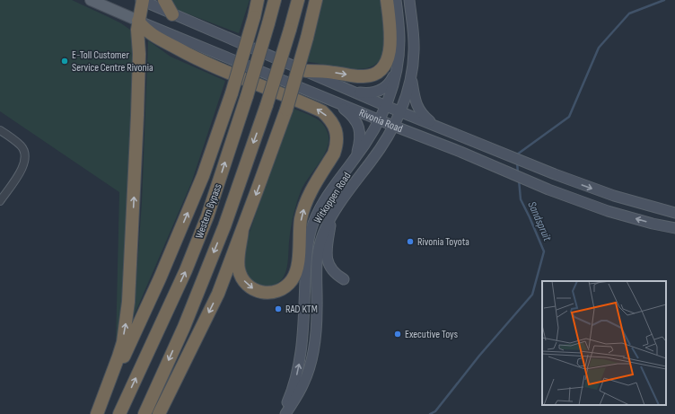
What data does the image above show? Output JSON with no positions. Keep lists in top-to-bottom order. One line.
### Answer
{"streets":{"highway":["Western Bypass"],"main road":["Rivonia Road","Witkoppen Road"]},"crossings":[["Rivonia Road","Witkoppen Road"]],"water":["Sandspruit"],"places":["E-Toll Customer Service Centre Rivonia","Rivonia Toyota","RAD KTM","Executive Toys"]}
